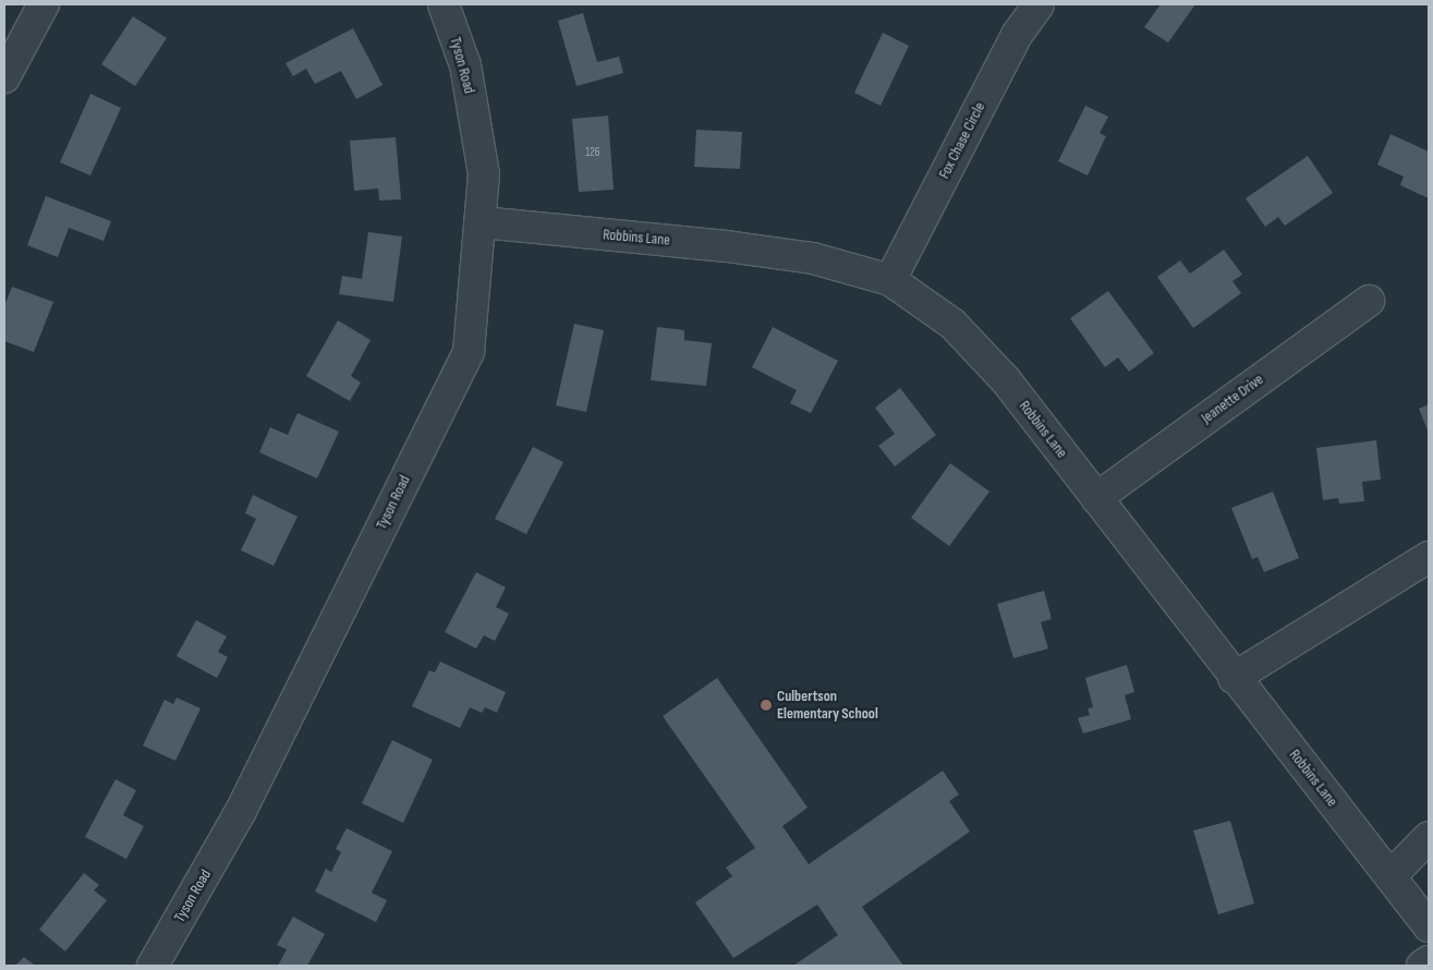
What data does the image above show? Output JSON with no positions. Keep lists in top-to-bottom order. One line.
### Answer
{"streets":{"street":["Tyson Road","Fox Chase Circle","Robbins Lane","Jeanette Drive"]},"crossings":[["Tyson Road","Robbins Lane"],["Fox Chase Circle","Robbins Lane"],["Robbins Lane","Jeanette Drive"]],"places":["Culbertson Elementary School"],"house_numbers":["126"]}
